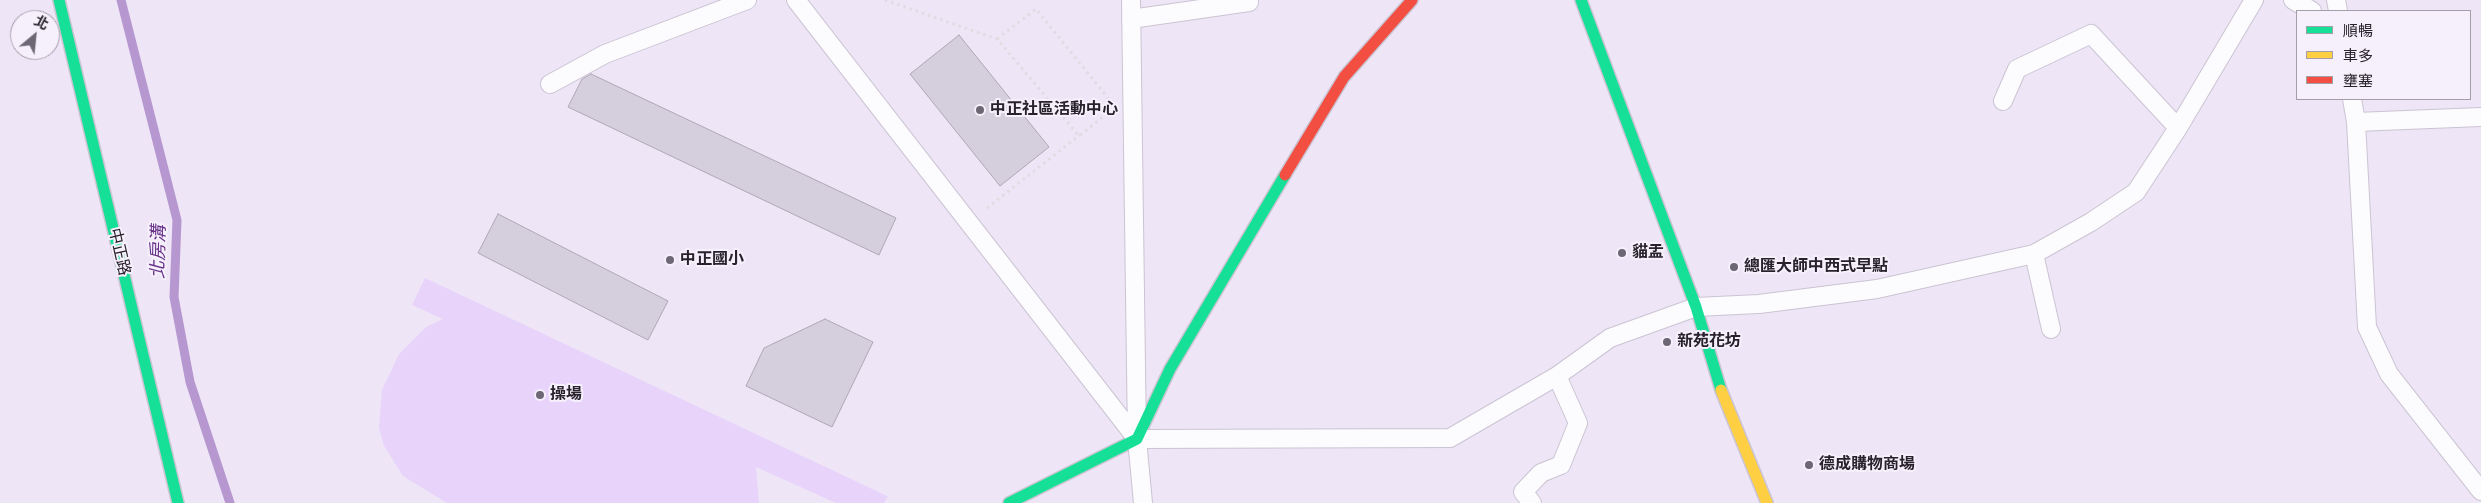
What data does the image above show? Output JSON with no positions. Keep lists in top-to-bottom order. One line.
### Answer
{"streets":{"street":["中正路"]},"water":["北房溝"],"places":["中正社區活動中心","貓盂","中正國小","總匯大師中西式早點","新苑花坊","操場","德成購物商場"],"legend":["順暢","車多","壅塞"],"north":"top right"}
